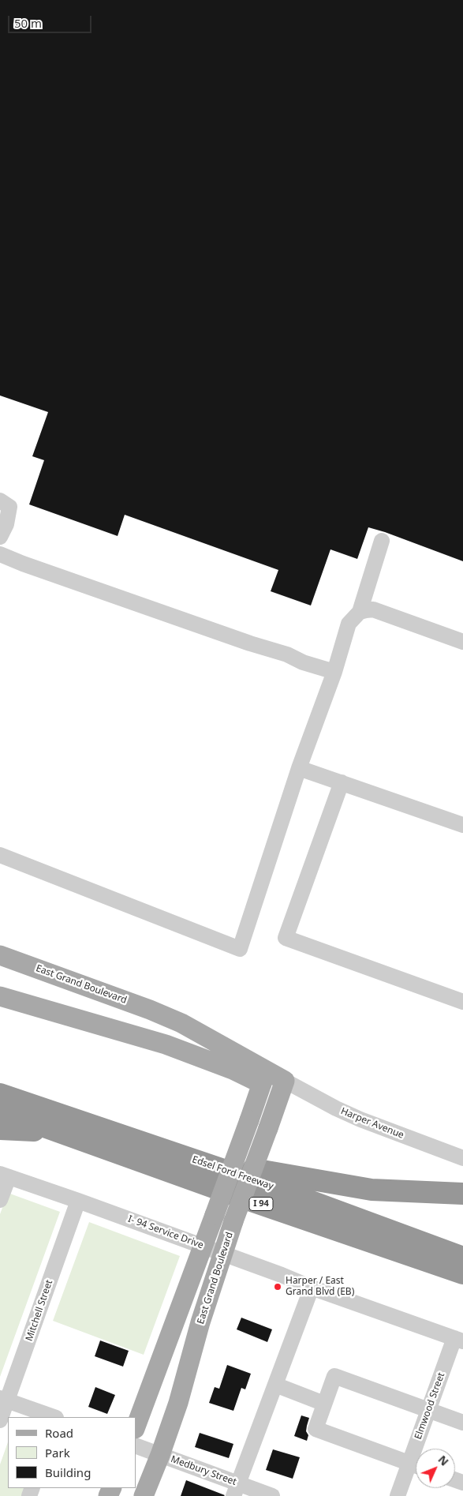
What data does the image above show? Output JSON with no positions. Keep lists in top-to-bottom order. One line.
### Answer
{"streets":{"highway":["Edsel Ford Freeway","I 94"],"main road":["East Grand Boulevard"],"street":["Harper Avenue","I- 94 Service Drive","Mitchell Street","Elmwood Street","Medbury Street"]},"crossings":[["East Grand Boulevard","Harper Avenue"],["East Grand Boulevard","I- 94 Service Drive"],["East Grand Boulevard","Medbury Street"],["I- 94 Service Drive","Mitchell Street"],["I- 94 Service Drive","Elmwood Street"]],"places":["Harper / East Grand Blvd (EB)"],"legend":["Road","Park","Building"],"scale_bar":"50 m","north":"top right"}
